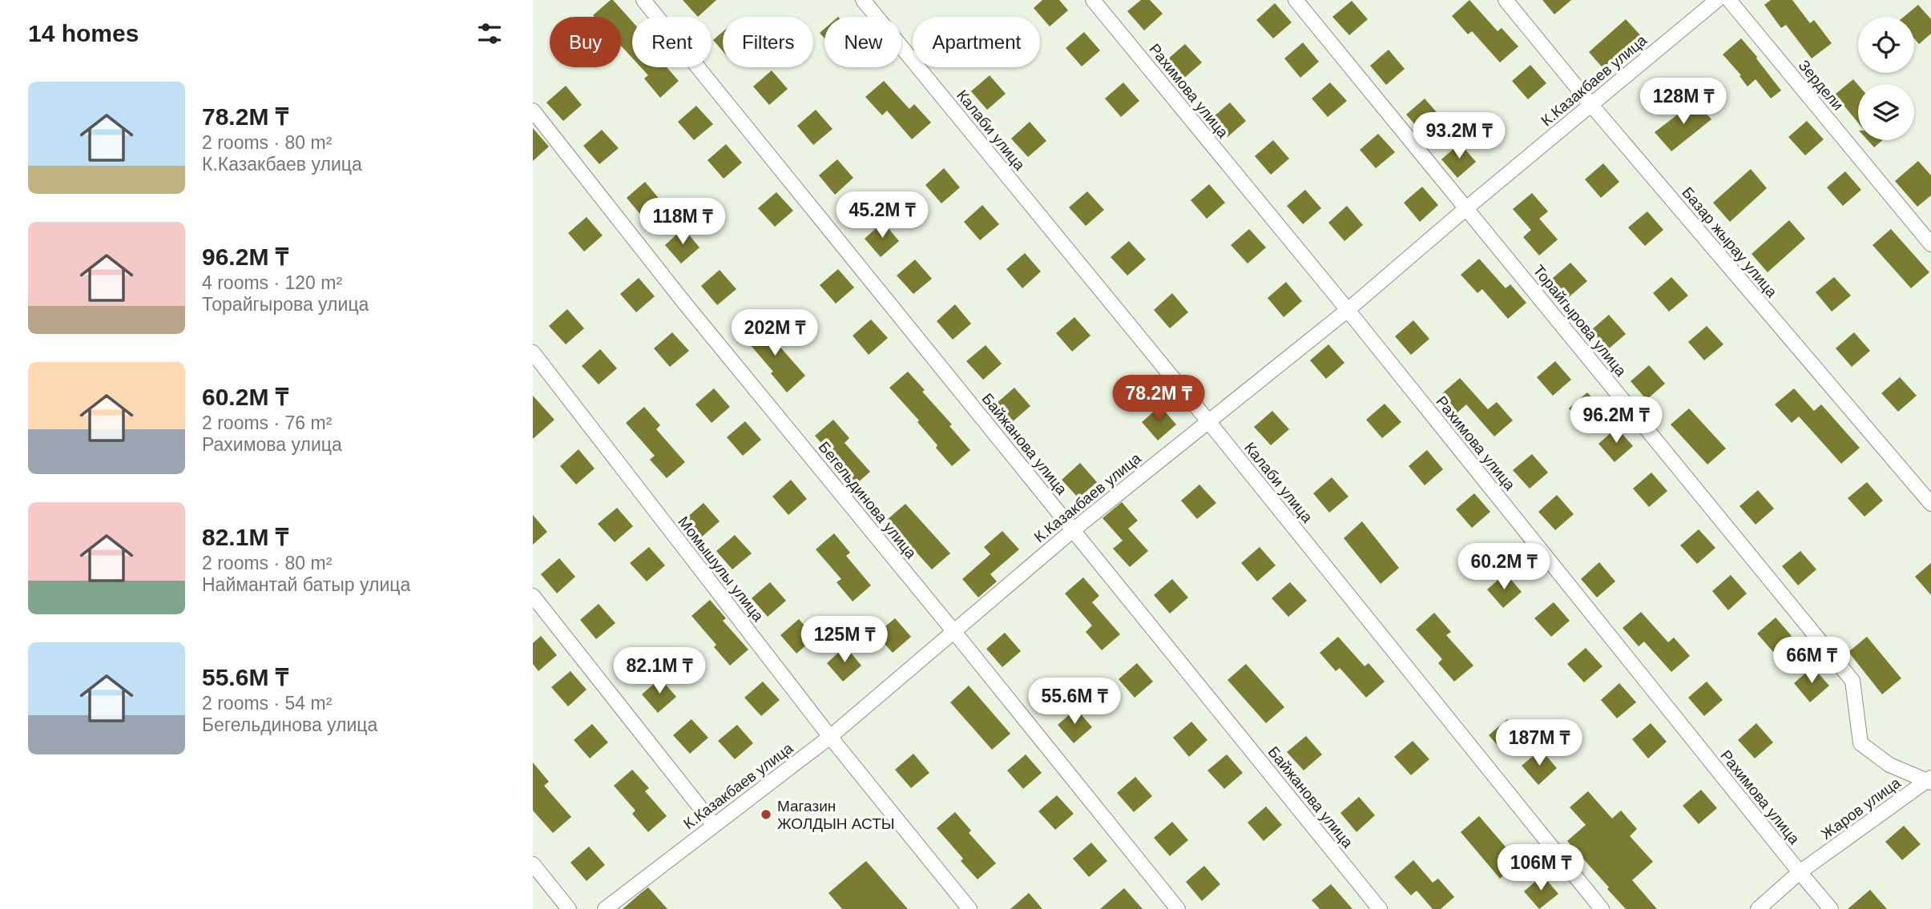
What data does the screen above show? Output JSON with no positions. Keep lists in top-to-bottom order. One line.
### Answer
{"streets":{"street":["К.Казакбаев улица","Зердели","Рахимова улица","Калаби улица","Базар жырау улица","Торайгырова улица","Байжанова улица","Бегельдинова улица","Момышулы улица","Жаров улица"]},"crossings":[["К.Казакбаев улица","Рахимова улица"],["К.Казакбаев улица","Калаби улица"],["К.Казакбаев улица","Базар жырау улица"],["К.Казакбаев улица","Торайгырова улица"],["К.Казакбаев улица","Байжанова улица"],["К.Казакбаев улица","Бегельдинова улица"],["К.Казакбаев улица","Момышулы улица"],["Рахимова улица","Жаров улица"],["Торайгырова улица","Жаров улица"]],"places":["Магазин ЖОЛДЫН АСТЫ"],"page":{"heading":"14 homes","chip":["Buy","Rent","Filters","New","Apartment"],"list":[{"name":"78.2M ₸","note":"2 rooms · 80 m² · К.Казакбаев улица"},{"name":"96.2M ₸","note":"4 rooms · 120 m² · Торайгырова улица"},{"name":"60.2M ₸","note":"2 rooms · 76 m² · Рахимова улица"},{"name":"82.1M ₸","note":"2 rooms · 80 m² · Наймантай батыр улица"},{"name":"55.6M ₸","note":"2 rooms · 54 m² · Бегельдинова улица"}],"price":["128M ₸","93.2M ₸","45.2M ₸","118M ₸","202M ₸","78.2M ₸","96.2M ₸","60.2M ₸","125M ₸","66M ₸","82.1M ₸","55.6M ₸","187M ₸","106M ₸"]}}
